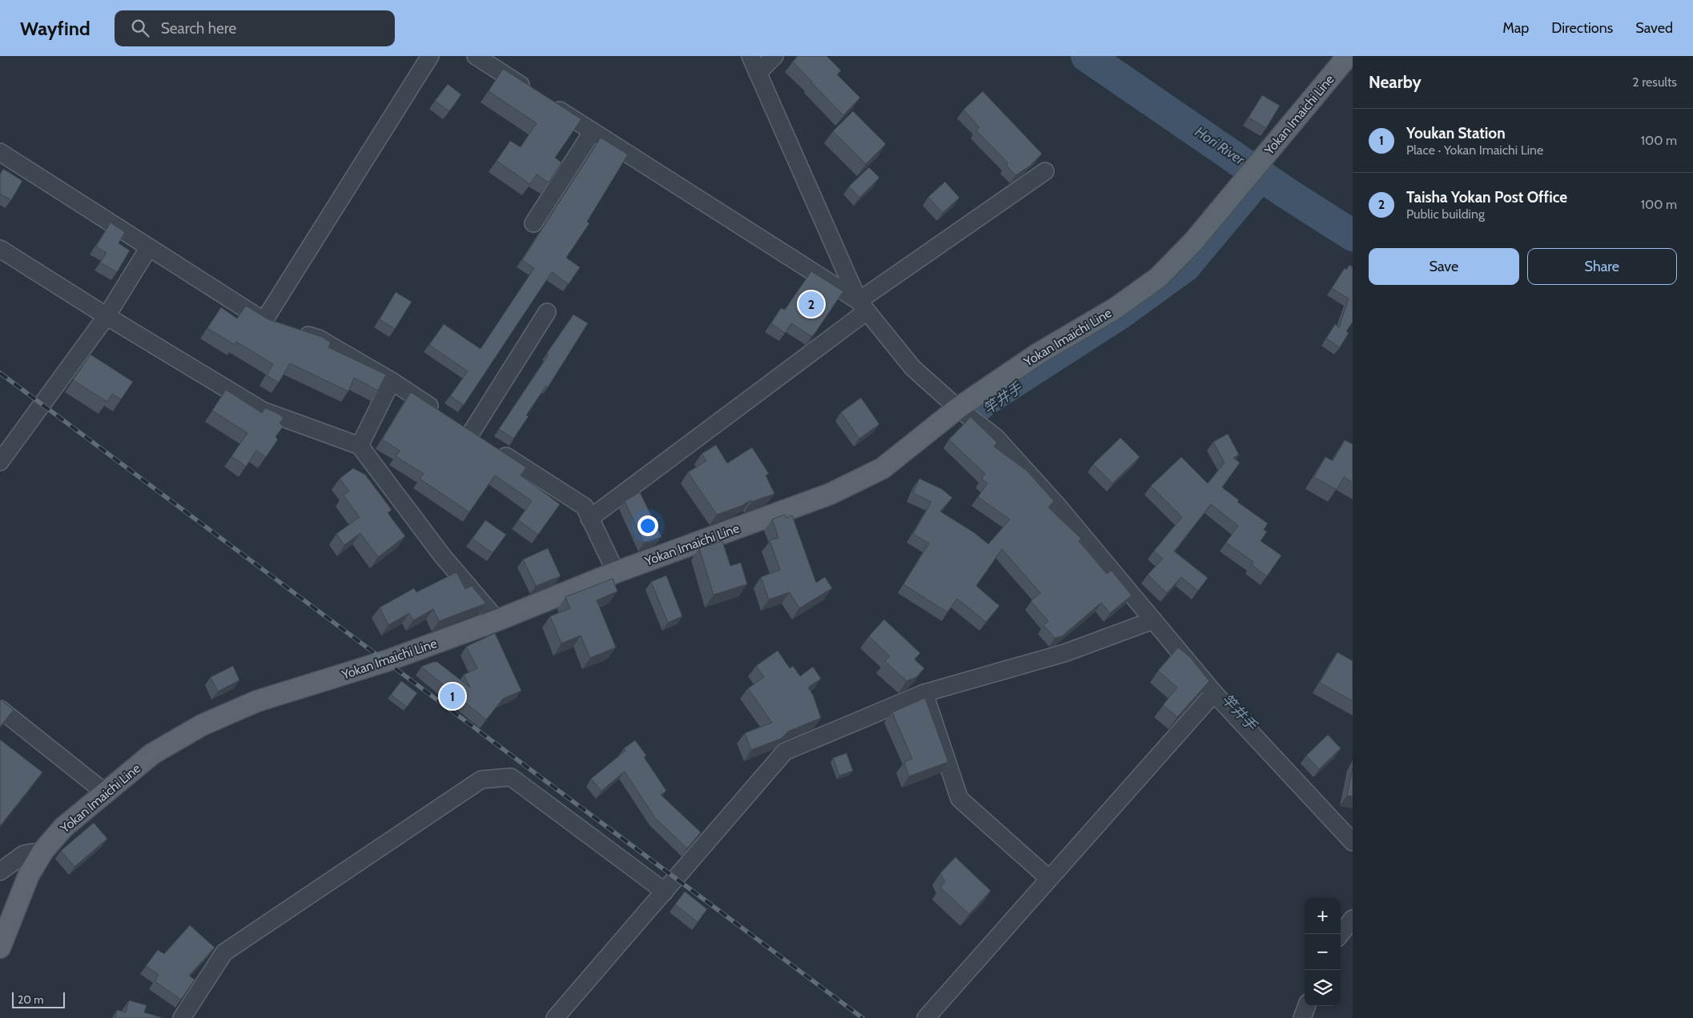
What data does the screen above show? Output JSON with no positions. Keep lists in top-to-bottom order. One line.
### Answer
{"streets":{"main road":["Yokan Imaichi Line"]},"water":["Hori River","竿井手"],"scale_bar":"20 m","page":{"header":"Wayfind","search":"Search here","nav":["Map","Directions","Saved"],"heading":["Nearby","2 results"],"list":[{"mark":"1","name":"Youkan Station","note":"Place · Yokan Imaichi Line","value":"100 m"},{"mark":"2","name":"Taisha Yokan Post Office","note":"Public building","value":"100 m"}],"buttons":["Save","Share"],"pins":["2","1"],"map_buttons":["+","−"],"scale":"20 m"}}
